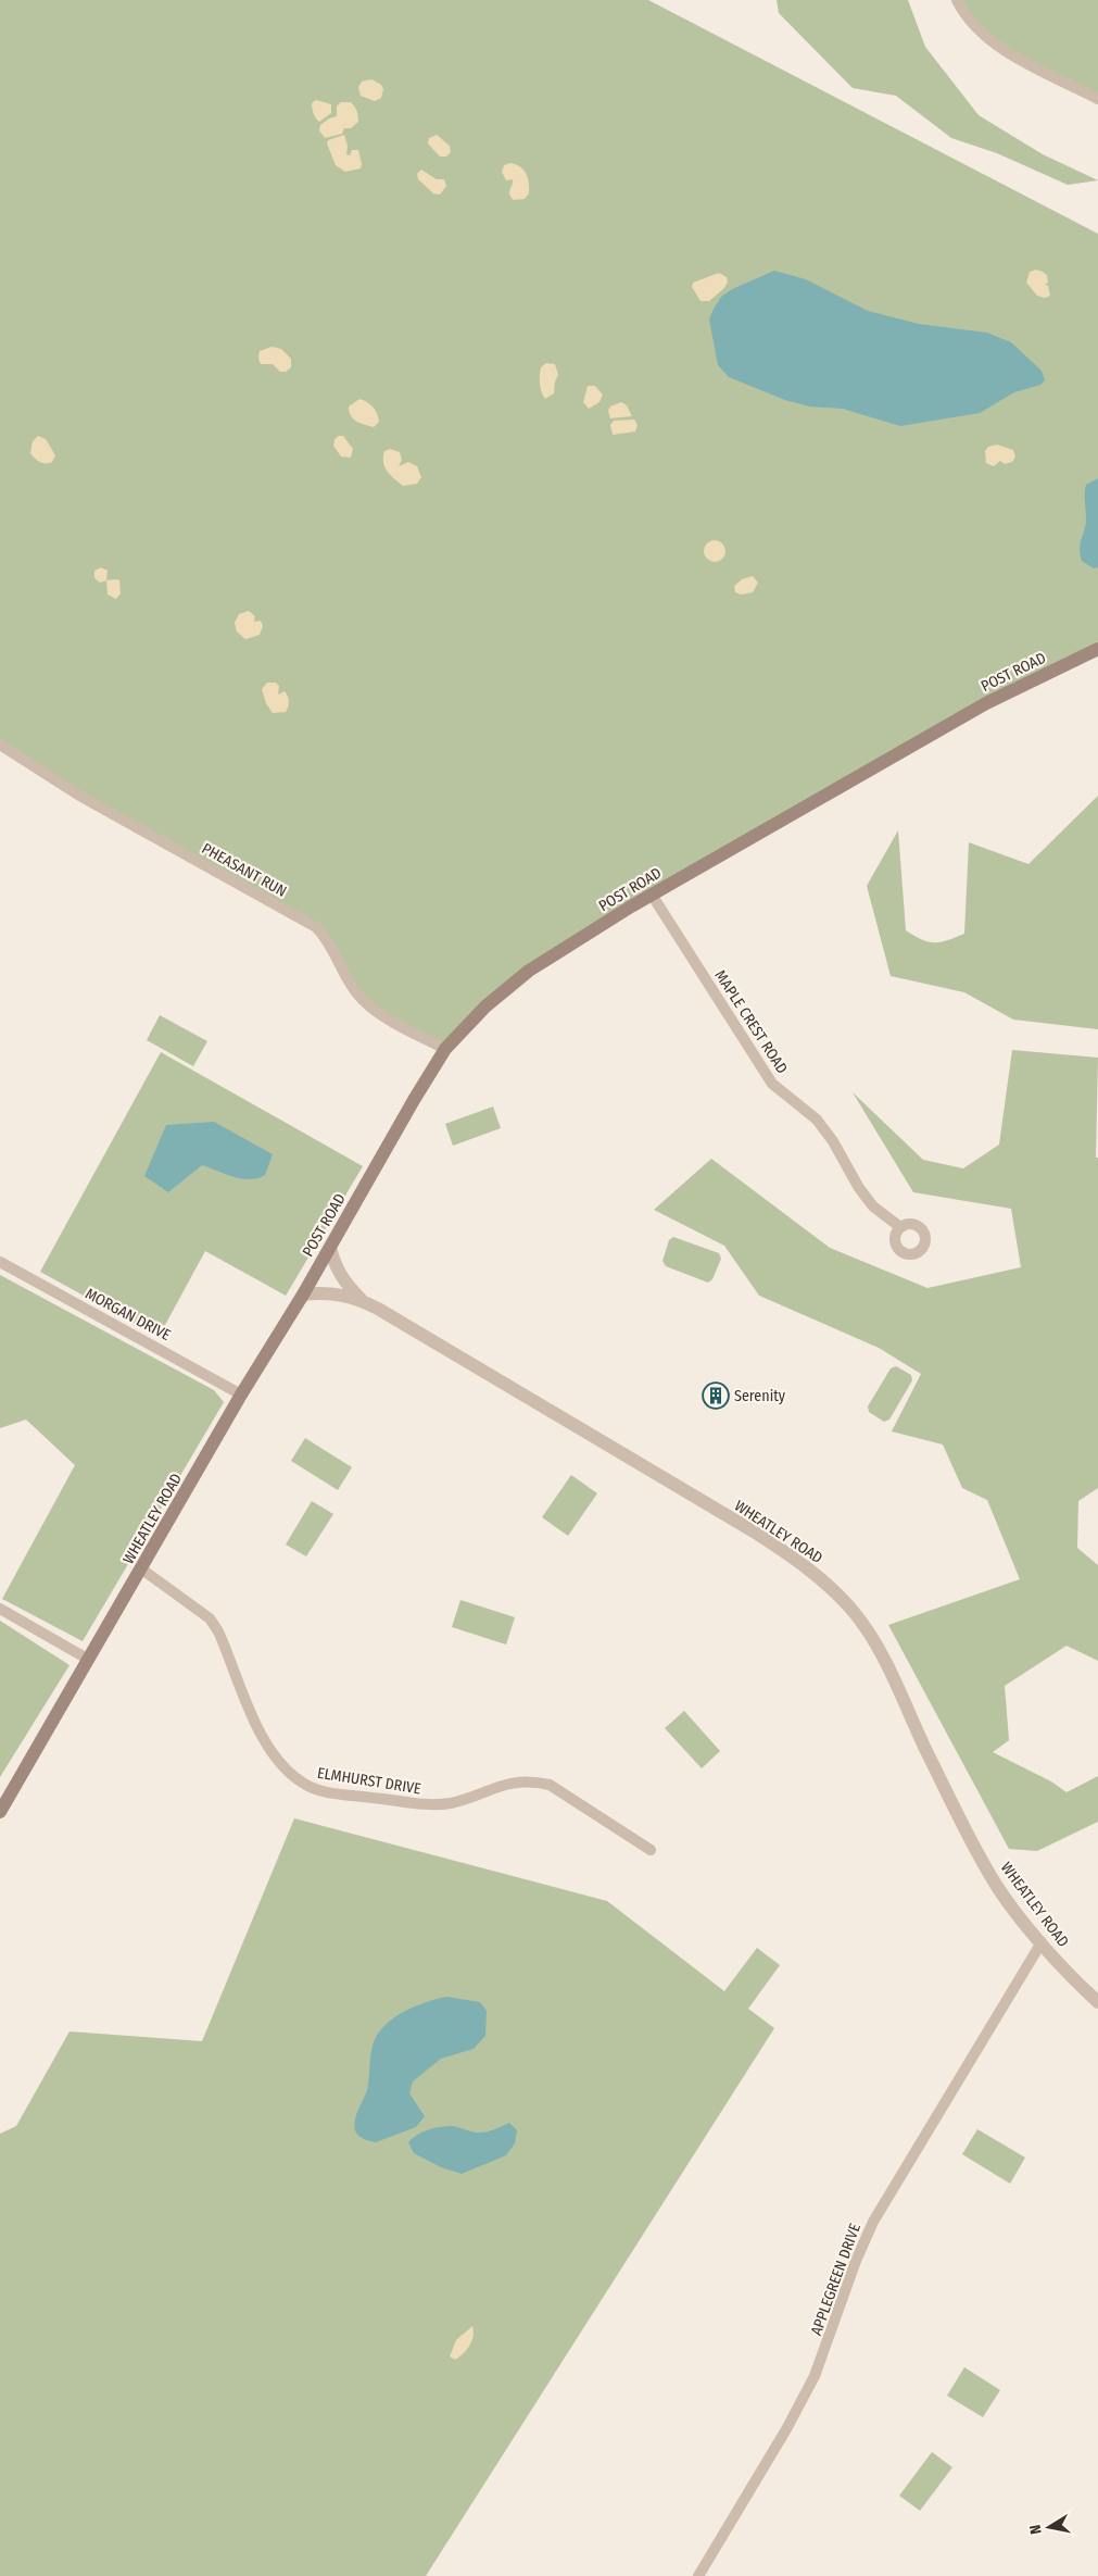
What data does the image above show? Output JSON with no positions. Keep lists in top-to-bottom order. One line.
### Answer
{"streets":{"main road":["POST ROAD","WHEATLEY ROAD"],"street":["PHEASANT RUN","MAPLE CREST ROAD","MORGAN DRIVE","ELMHURST DRIVE","APPLEGREEN DRIVE"]},"crossings":[["POST ROAD","PHEASANT RUN"],["POST ROAD","MAPLE CREST ROAD"],["POST ROAD","WHEATLEY ROAD"],["MORGAN DRIVE","WHEATLEY ROAD"],["WHEATLEY ROAD","ELMHURST DRIVE"],["WHEATLEY ROAD","APPLEGREEN DRIVE"]],"places":{"building":["Serenity"]},"north":"left"}
